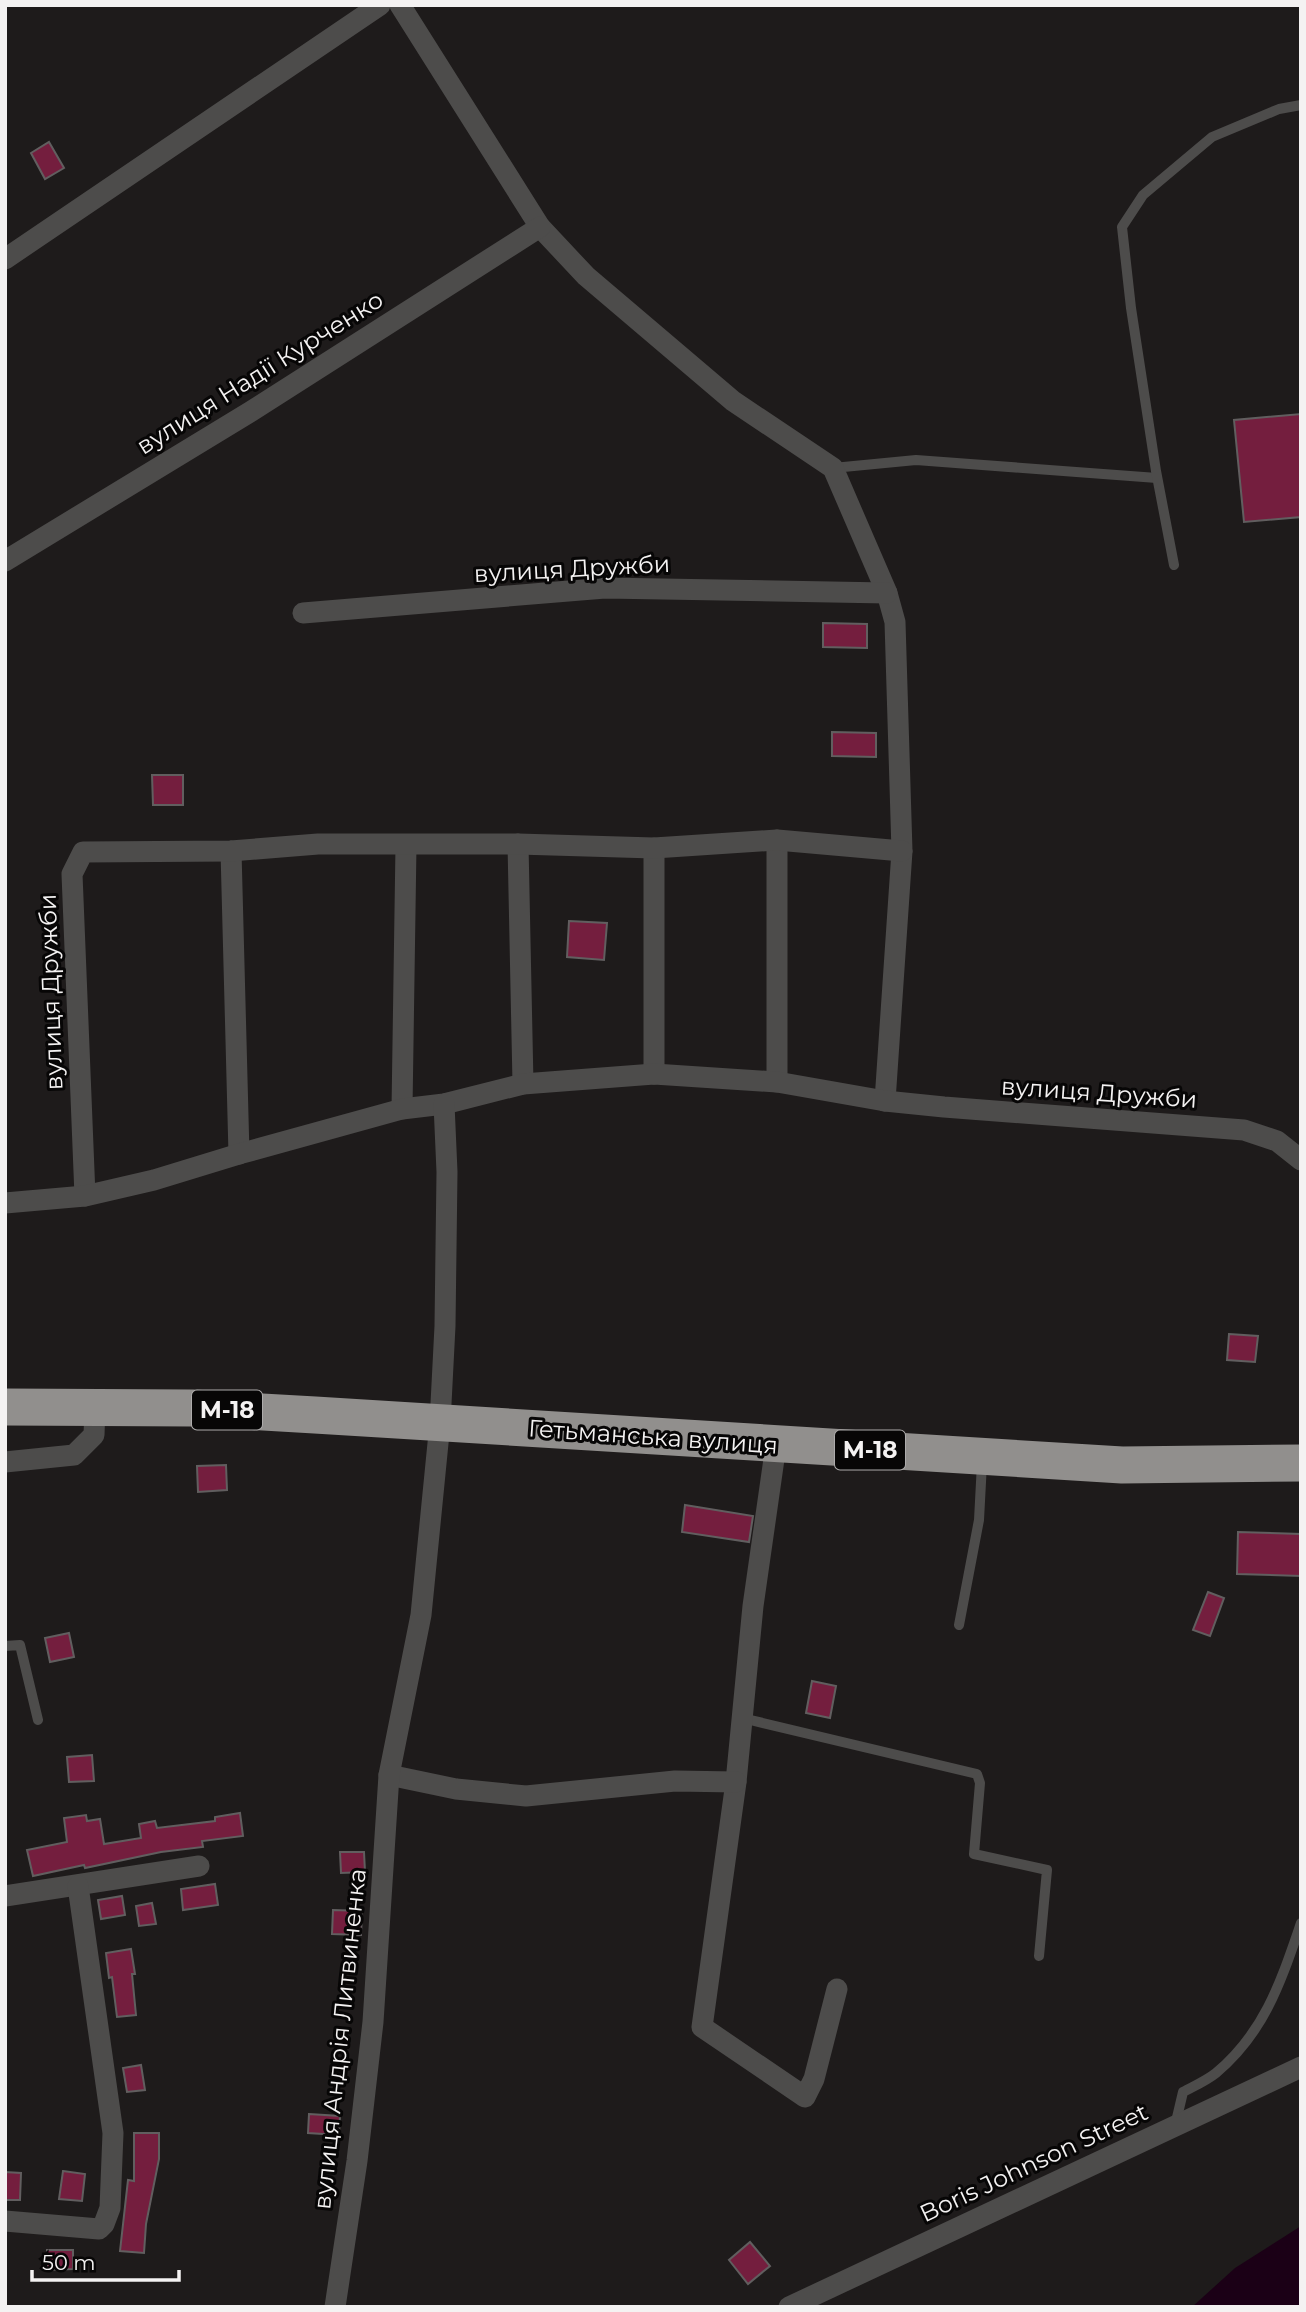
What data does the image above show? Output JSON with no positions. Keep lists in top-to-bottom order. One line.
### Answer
{"streets":{"highway":["М-18","Гетьманська вулиця"],"street":["вулиця Надії Курченко","вулиця Дружби","вулиця Андрія Литвиненка","Boris Johnson Street"]},"crossings":[["вулиця Дружби","вулиця Андрія Литвиненка"],["Гетьманська вулиця","вулиця Андрія Литвиненка"]],"scale_bar":"50 m"}
